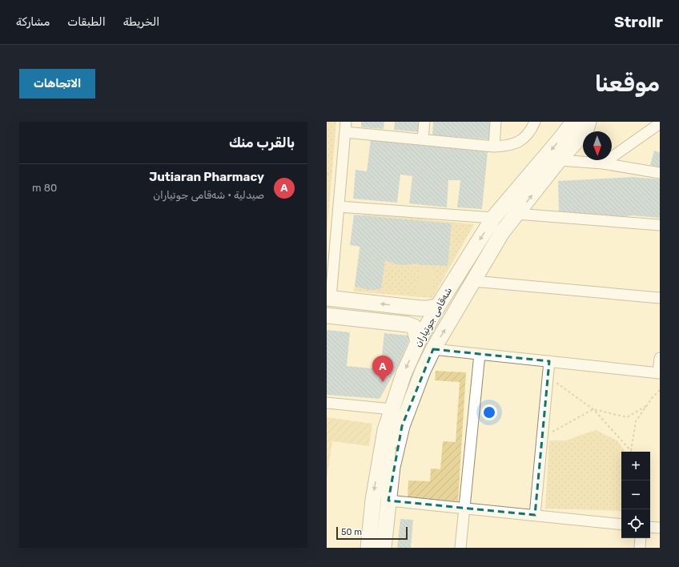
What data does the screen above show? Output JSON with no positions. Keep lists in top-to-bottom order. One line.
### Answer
{"streets":{"main road":["شەقامی جوتیاران"]},"scale_bar":"50 m","north":"bottom","page":{"header":"Strollr","nav":["الخريطة","الطبقات","مشاركة"],"buttons":"الاتجاهات","title":"موقعنا","heading":"بالقرب منك","list":[{"mark":"A","name":"Jutiaran Pharmacy","note":"صيدلية · شەقامی جوتیاران","value":"80 m"}],"pins":"A","map_buttons":["+","−"],"scale":"50 m"}}
